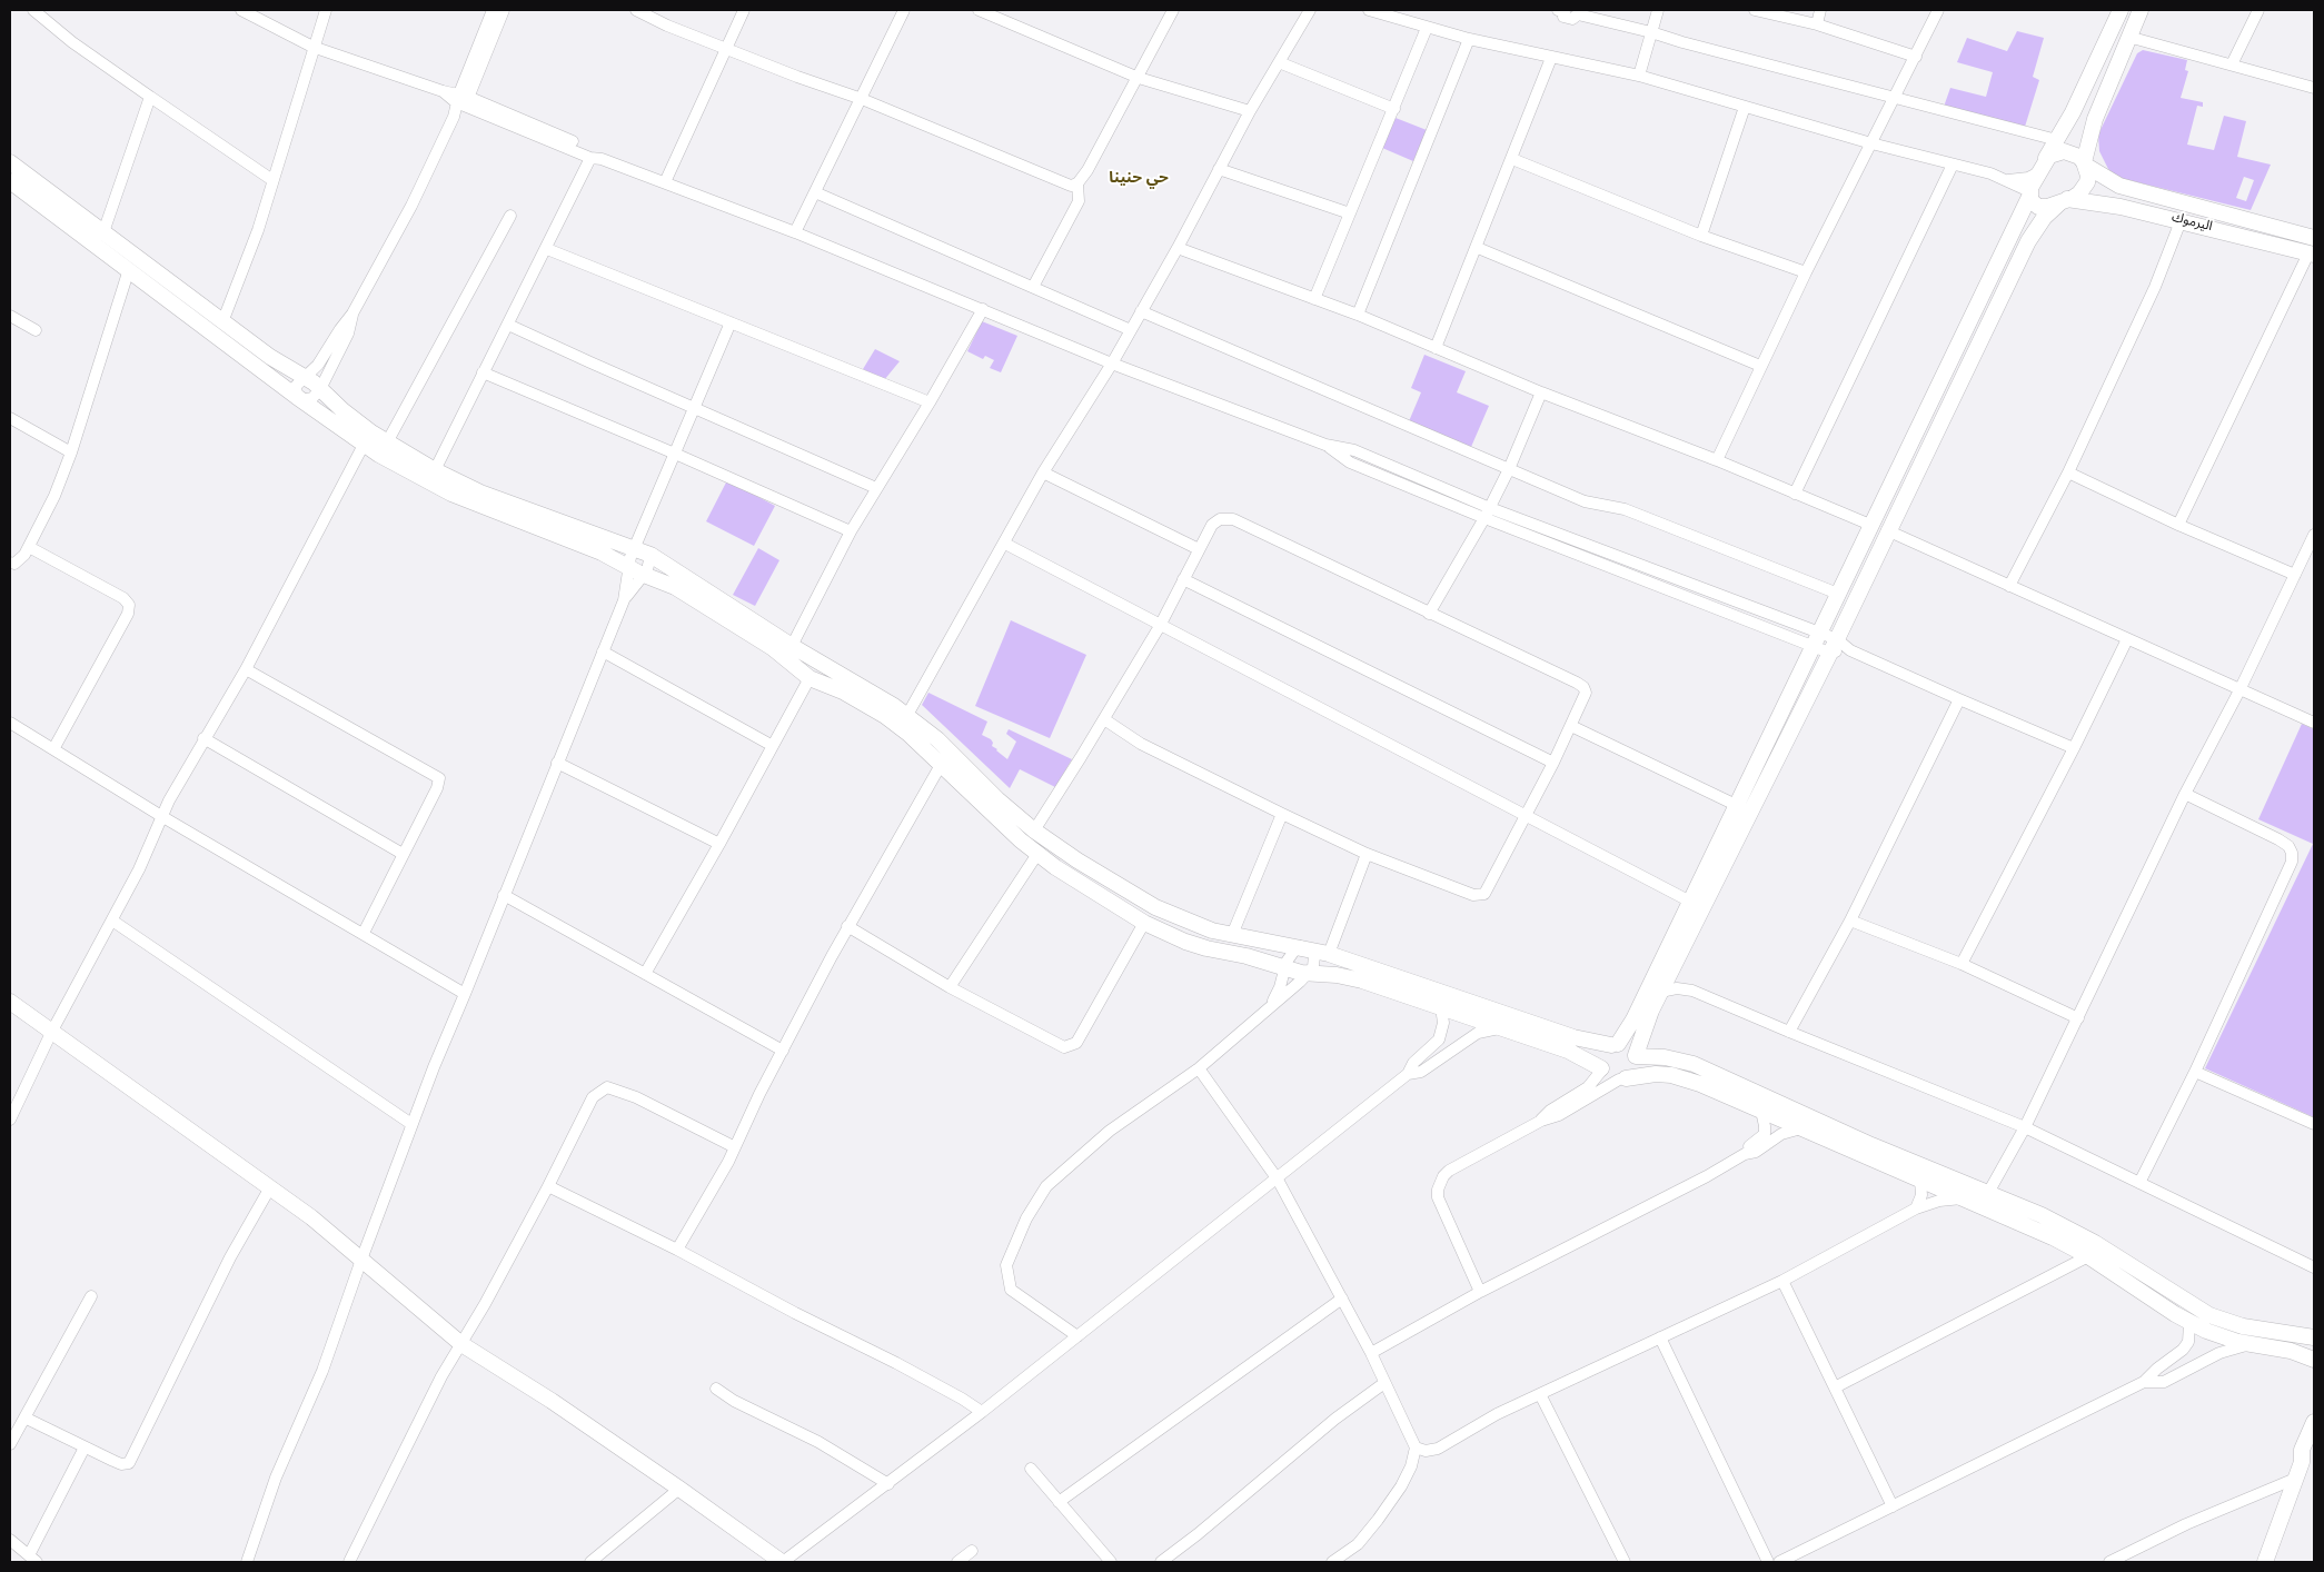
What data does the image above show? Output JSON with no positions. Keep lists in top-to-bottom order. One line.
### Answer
{"streets":{"street":["اليرموك"]},"districts":["حي حنينا"]}
